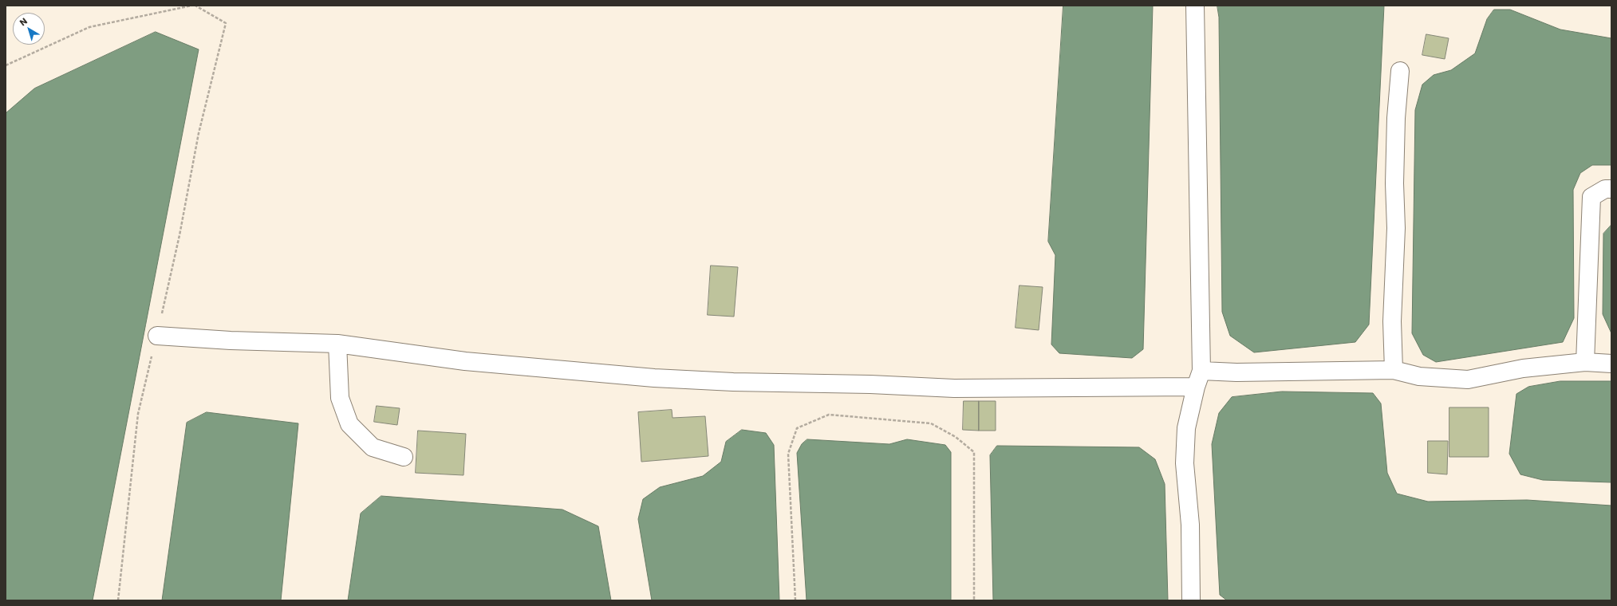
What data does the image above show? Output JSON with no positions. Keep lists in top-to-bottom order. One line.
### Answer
{"north":"top left"}
